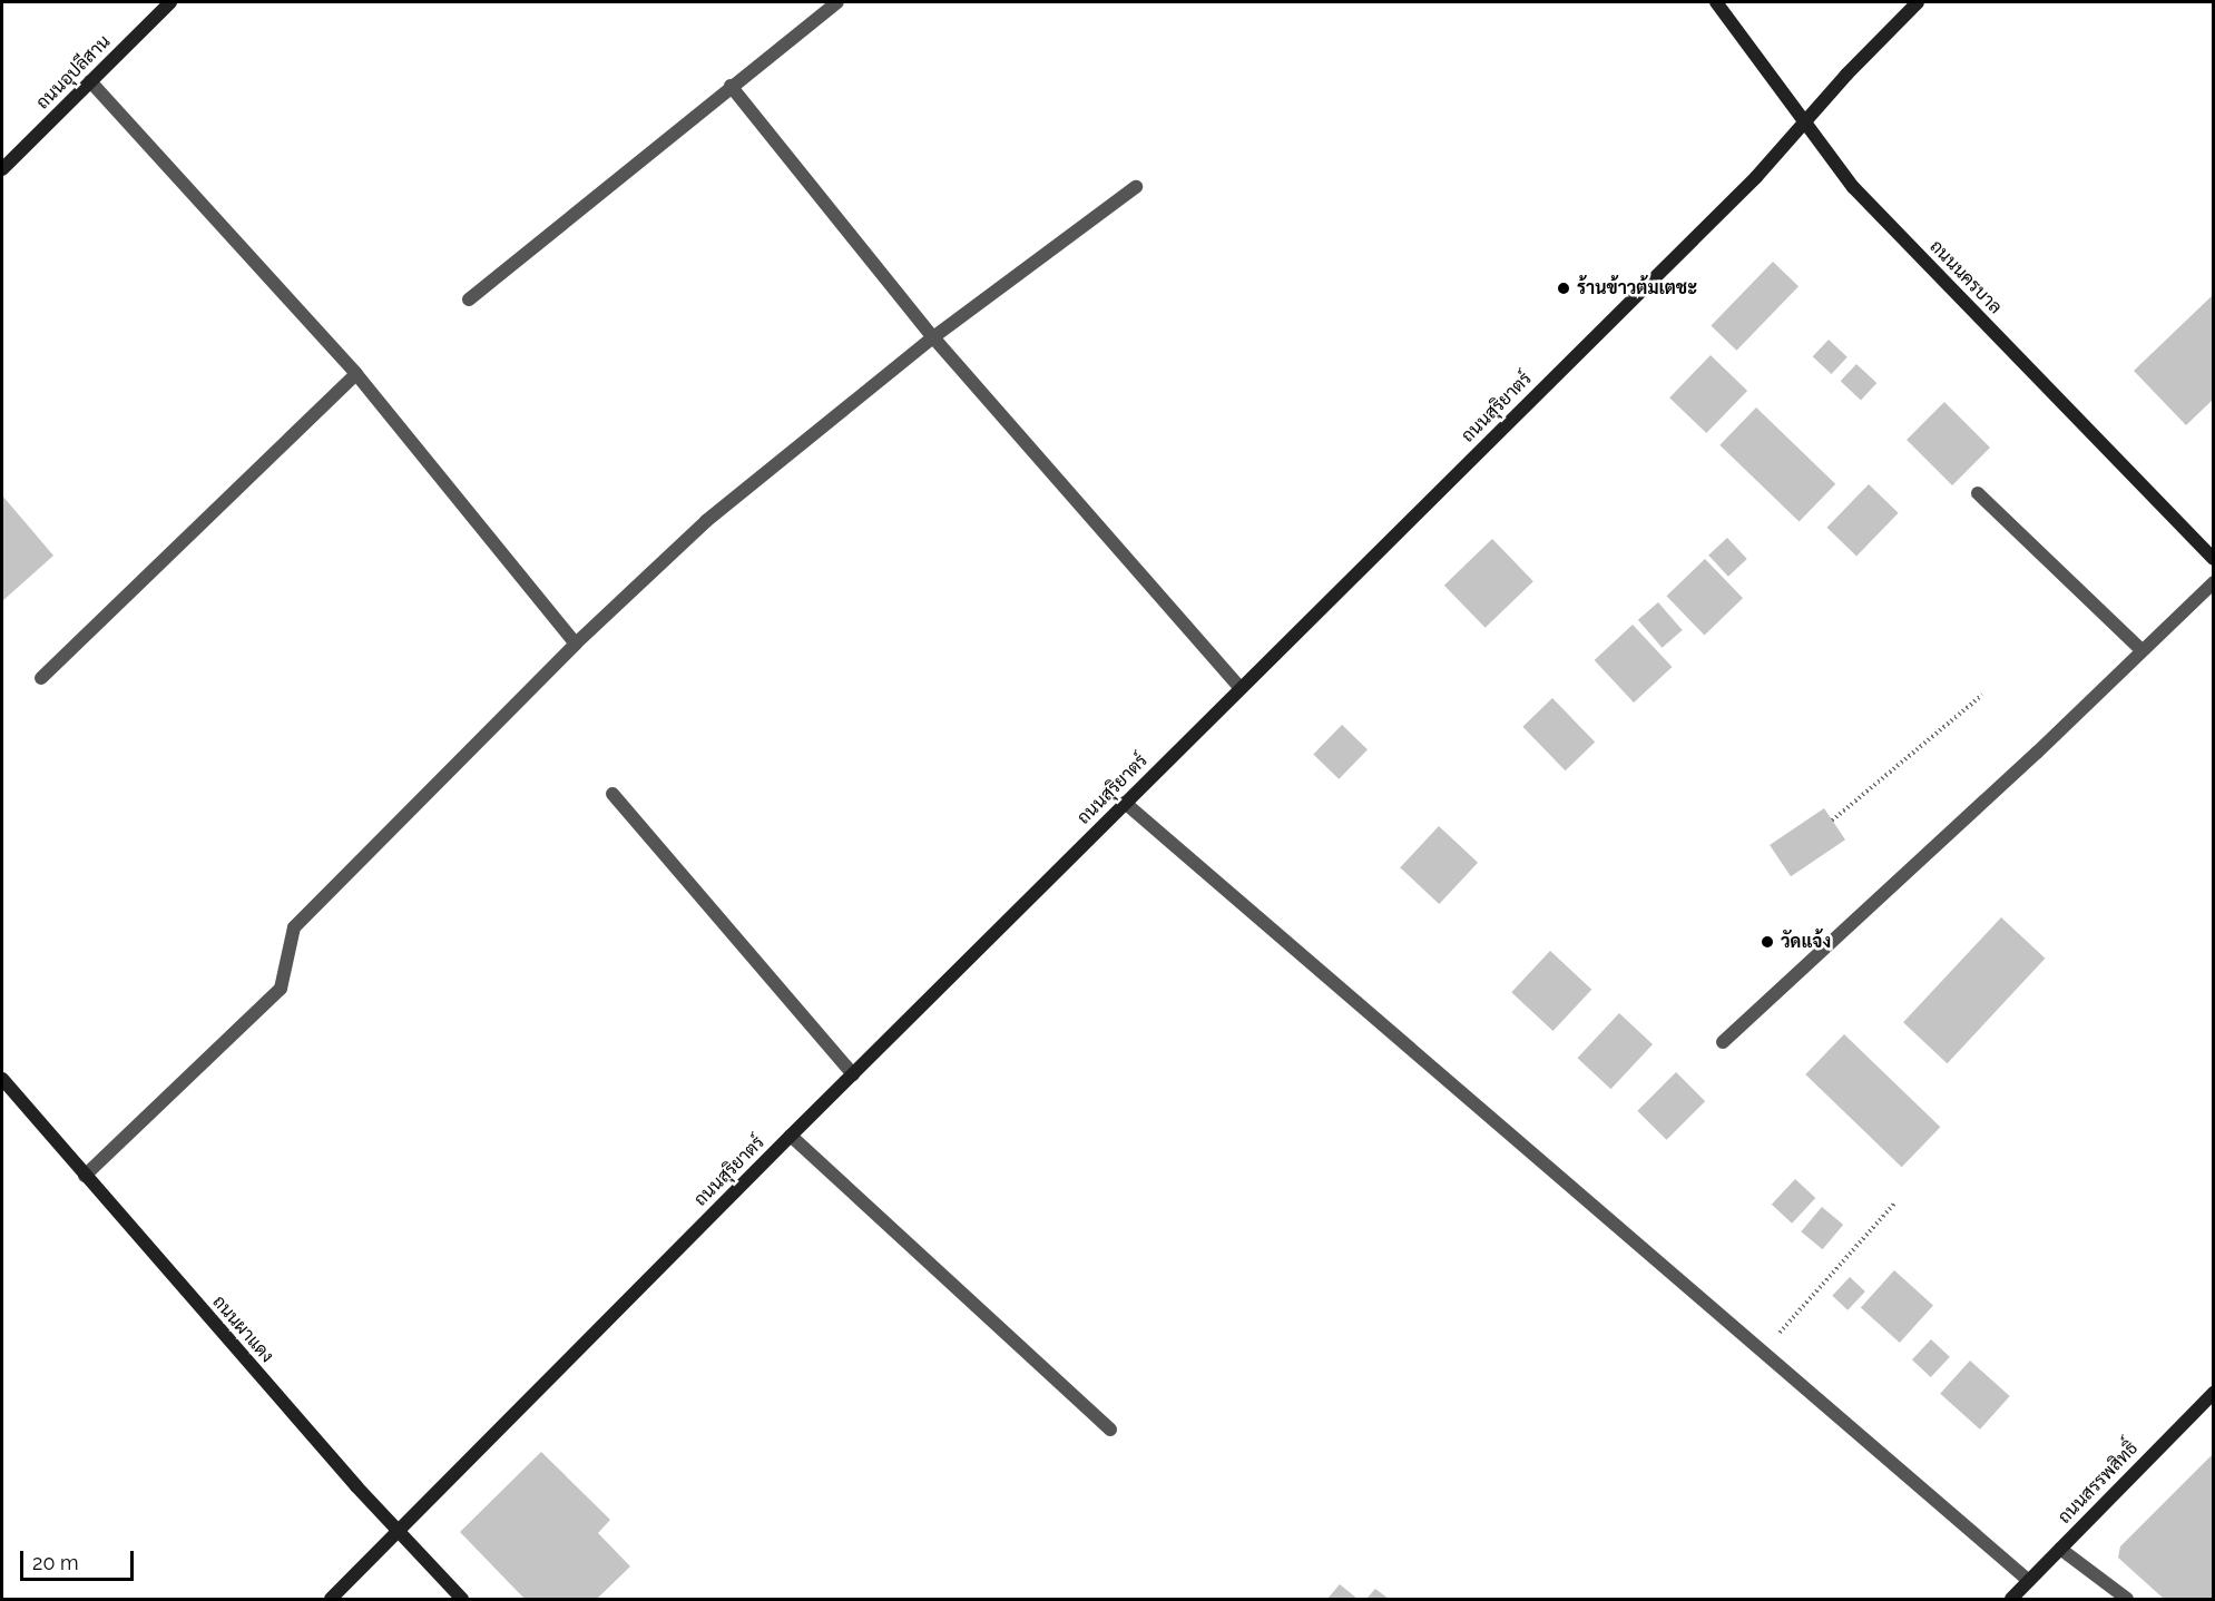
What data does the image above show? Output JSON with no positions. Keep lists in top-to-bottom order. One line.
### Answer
{"streets":{"street":["ถนนอุปลีสาน","ถนนนครบาล","ถนนสุริยาตร์","ถนนผาแดง","ถนนสรรพสิทธิ์"]},"crossings":[["ถนนนครบาล","ถนนสุริยาตร์"],["ถนนสุริยาตร์","ถนนผาแดง"]],"places":["ร้านข้าวต้มเตชะ","วัดแจ้ง"],"scale_bar":"20 m"}
